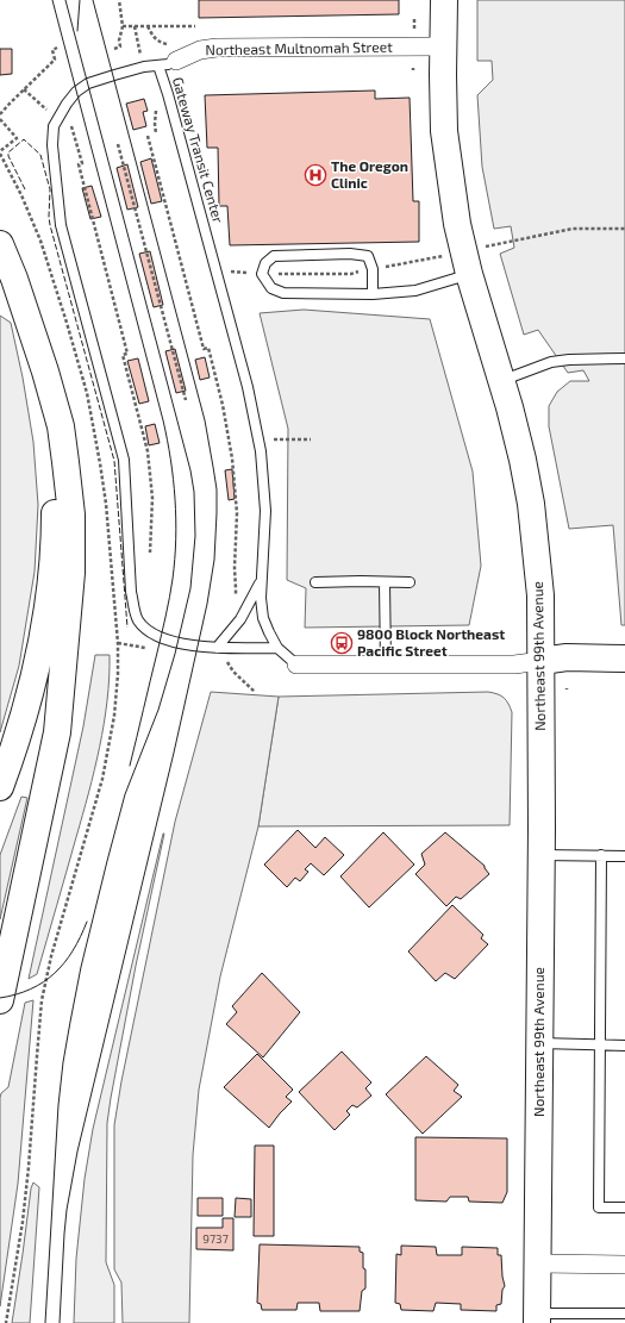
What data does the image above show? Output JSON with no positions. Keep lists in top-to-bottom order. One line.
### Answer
{"streets":{"main road":["Northeast 99th Avenue"],"street":["Northeast Multnomah Street"],"lane":["Gateway Transit Center"]},"crossings":[["Northeast Multnomah Street","Gateway Transit Center"],["Northeast Multnomah Street","Northeast 99th Avenue"]],"places":{"hospital":["The Oregon Clinic"],"bus stop":["9800 Block Northeast Pacific Street"]},"house_numbers":["9737"]}
